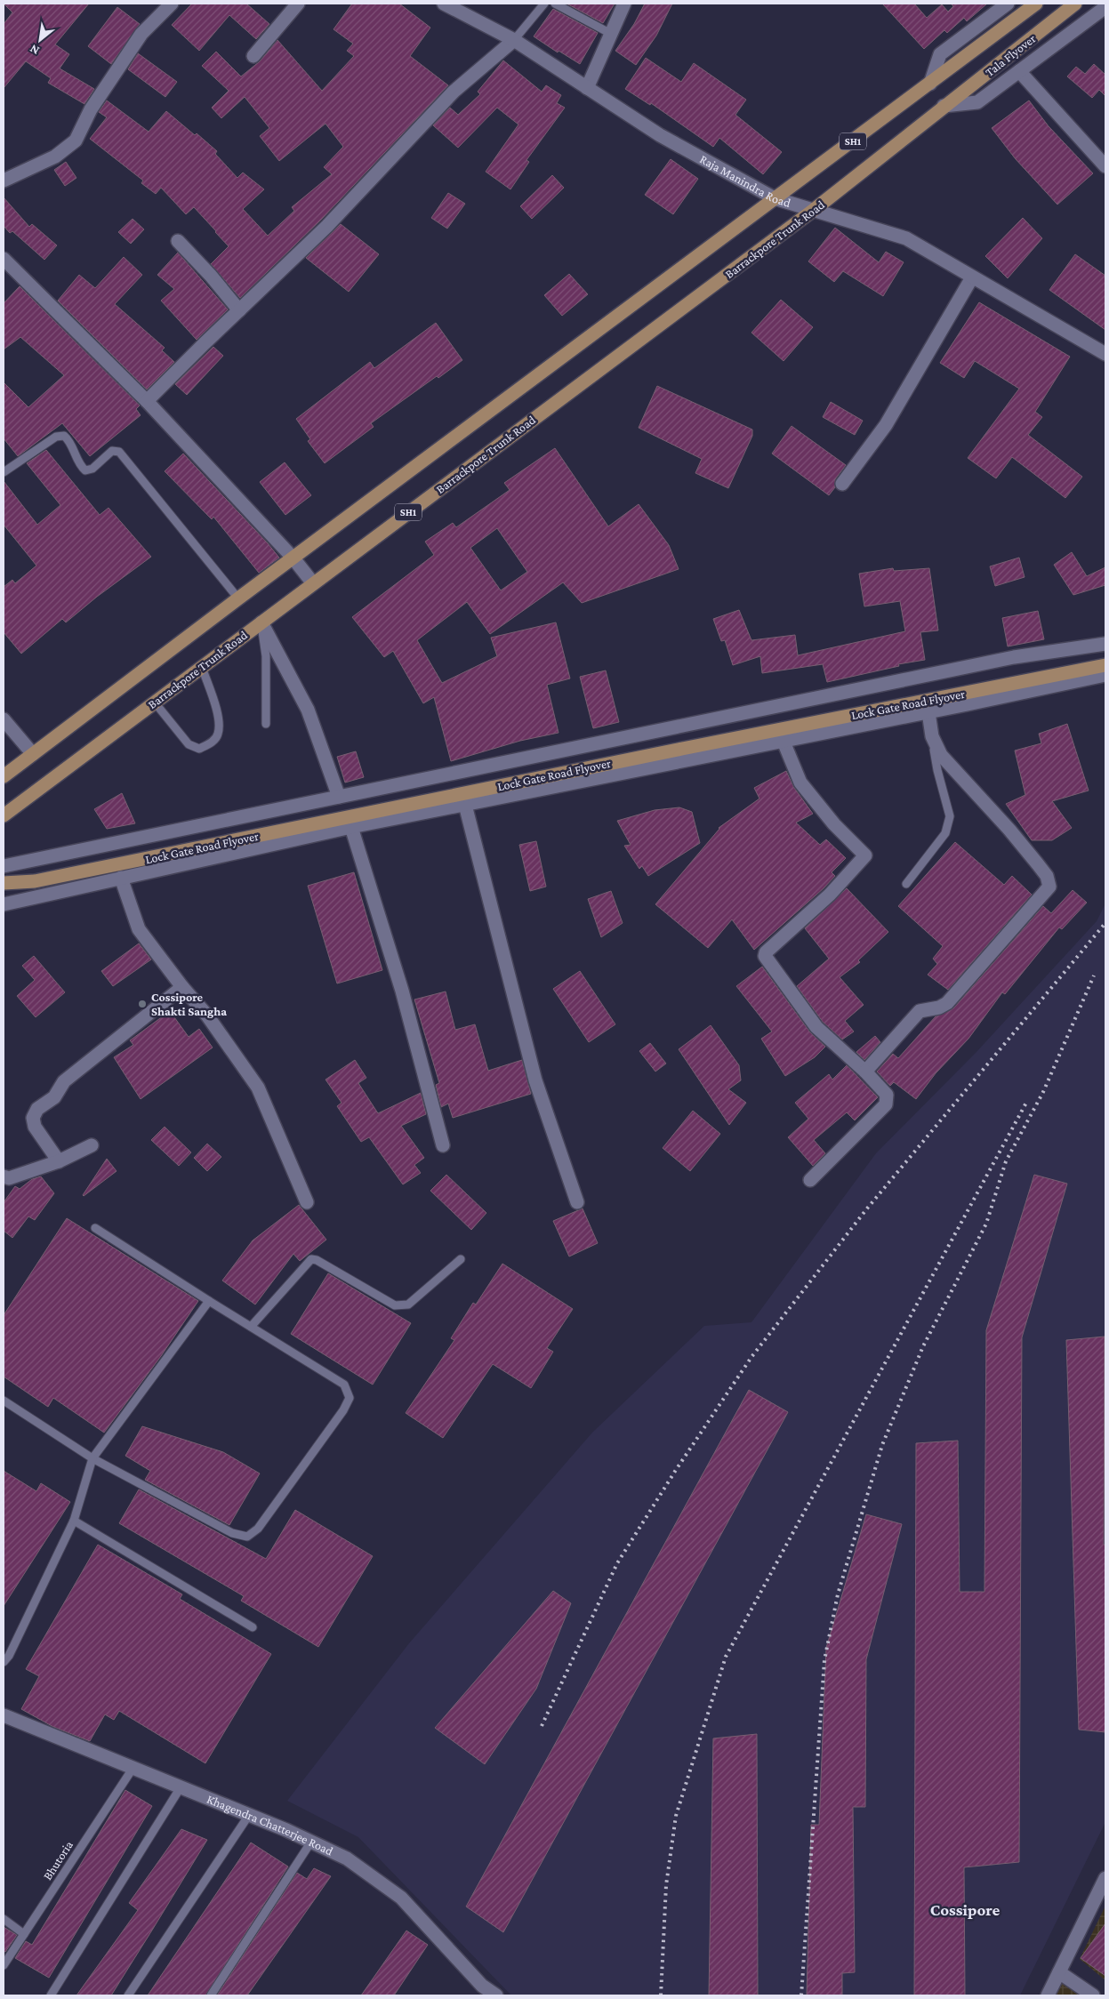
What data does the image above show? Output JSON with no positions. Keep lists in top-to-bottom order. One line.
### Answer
{"streets":{"main road":["Tala Flyover","SH1","Barrackpore Trunk Road","Lock Gate Road Flyover"],"street":["Raja Manindra Road","Khagendra Chatterjee Road"],"lane":["Bhutoria"]},"crossings":[["Tala Flyover","SH1"],["Tala Flyover","Barrackpore Trunk Road"],["SH1","Raja Manindra Road"],["Raja Manindra Road","Barrackpore Trunk Road"],["Khagendra Chatterjee Road","Bhutoria"]],"districts":["Cossipore"],"places":["Cossipore Shakti Sangha"],"north":"bottom left"}
